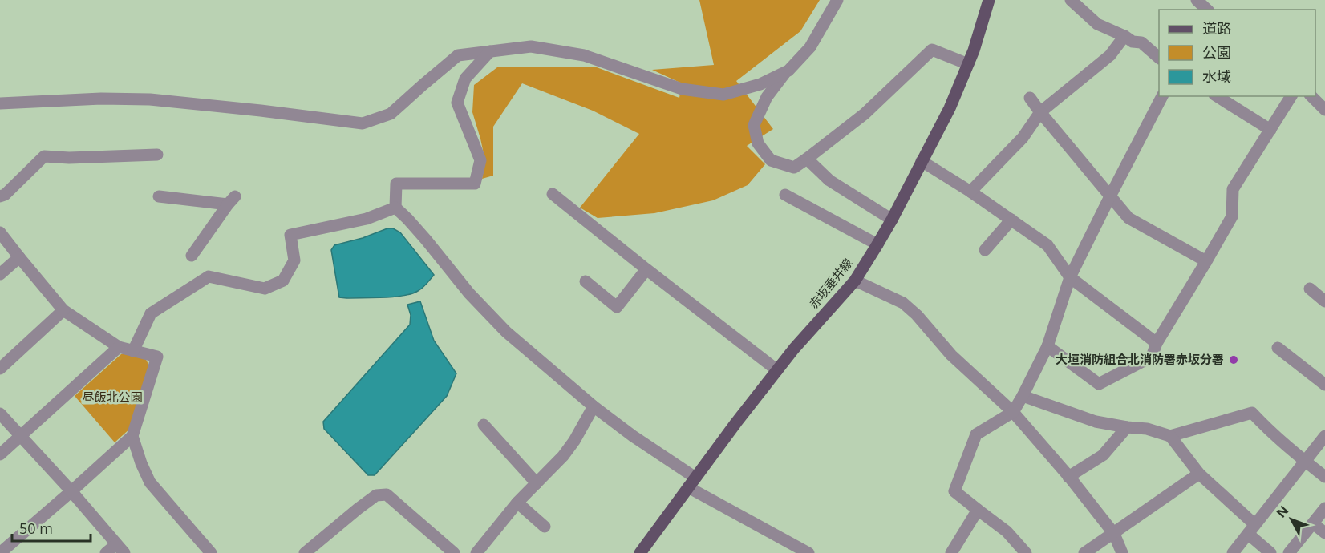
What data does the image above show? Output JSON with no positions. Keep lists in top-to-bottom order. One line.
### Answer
{"streets":{"main road":["赤坂垂井線"]},"parks":["昼飯北公園"],"places":["大垣消防組合北消防署赤坂分署"],"legend":["道路","公園","水域"],"scale_bar":"50 m","north":"top left"}
